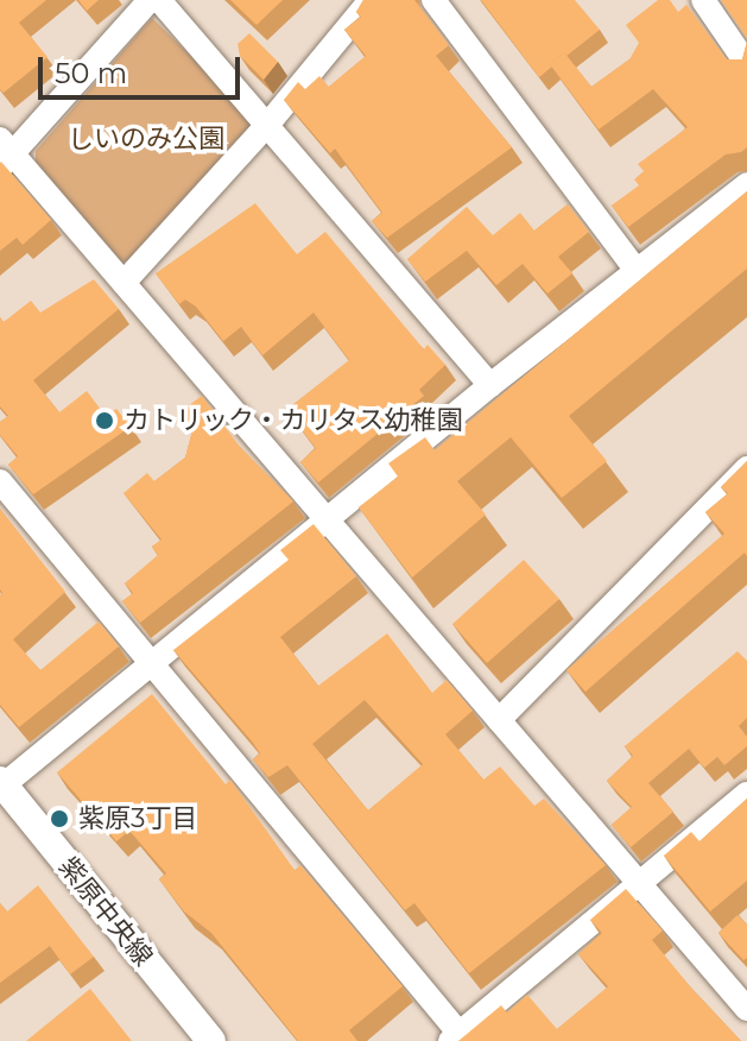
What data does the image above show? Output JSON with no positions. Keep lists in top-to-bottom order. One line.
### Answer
{"streets":{"street":["紫原中央線"]},"parks":["しいのみ公園"],"places":["カトリック・カリタス幼稚園","紫原3丁目"],"scale_bar":"50 m"}
